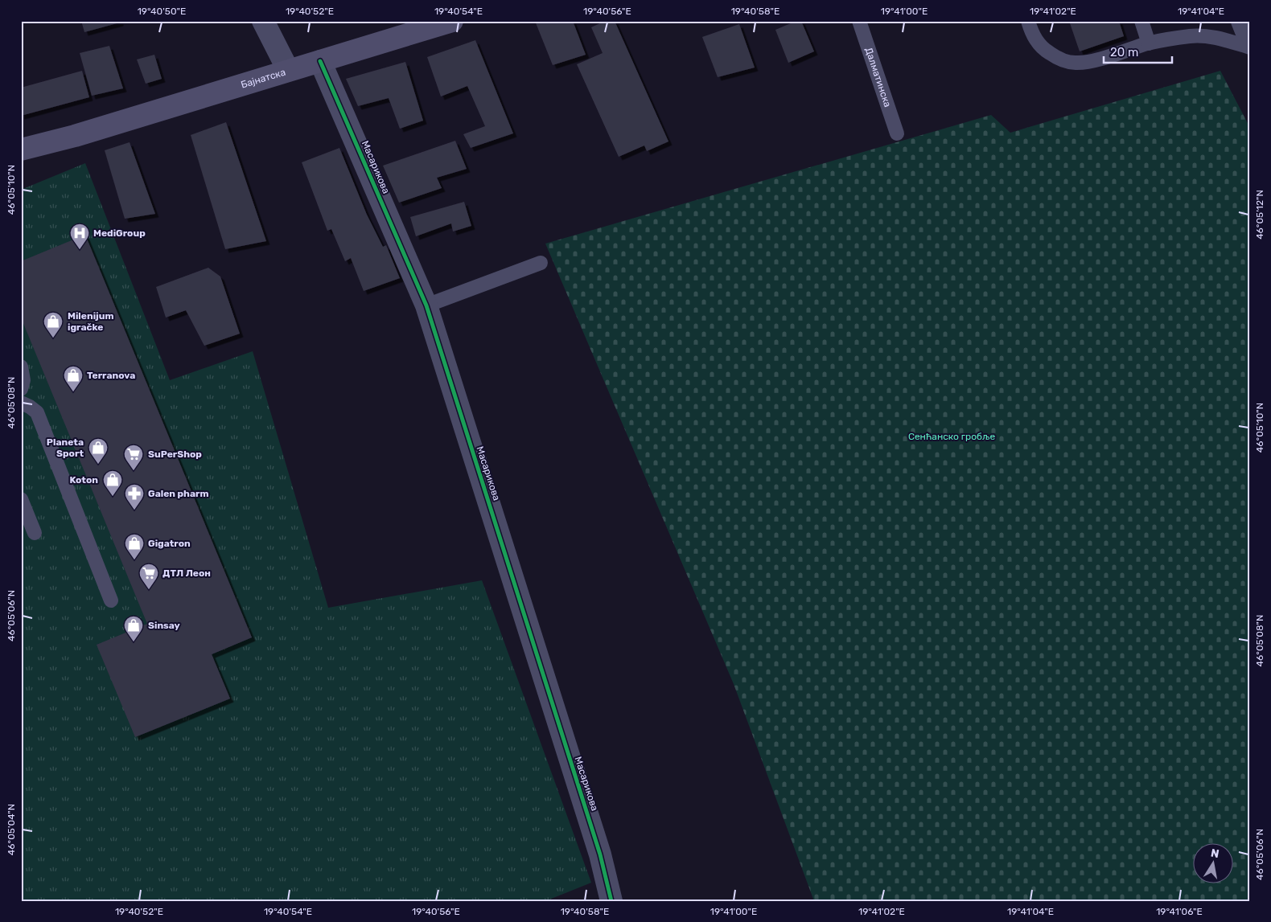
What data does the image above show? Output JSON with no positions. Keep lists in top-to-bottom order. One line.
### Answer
{"streets":{"main road":["Бајнатска"],"street":["Масарикова"],"lane":["Далматинска"]},"crossings":[["Бајнатска","Масарикова"]],"parks":["Сенћанско гробље"],"places":{"hospital":["MediGroup"],"shop":["Milenijum igračke","Terranova","Planeta Sport","Koton","Gigatron","Sinsay"],"supermarket":["SuPerShop","ДТЛ Леон"],"pharmacy":["Galen pharm"]},"scale_bar":"20 m","north":"top","coordinates":["19°40'50\"E","19°40'52\"E","19°40'54\"E","19°40'56\"E","19°40'58\"E","19°41'00\"E","19°41'02\"E","19°41'04\"E","46°05'10\"N","46°05'12\"N","46°05'08\"N","46°05'06\"N","46°05'04\"N","19°41'06\"E"]}
